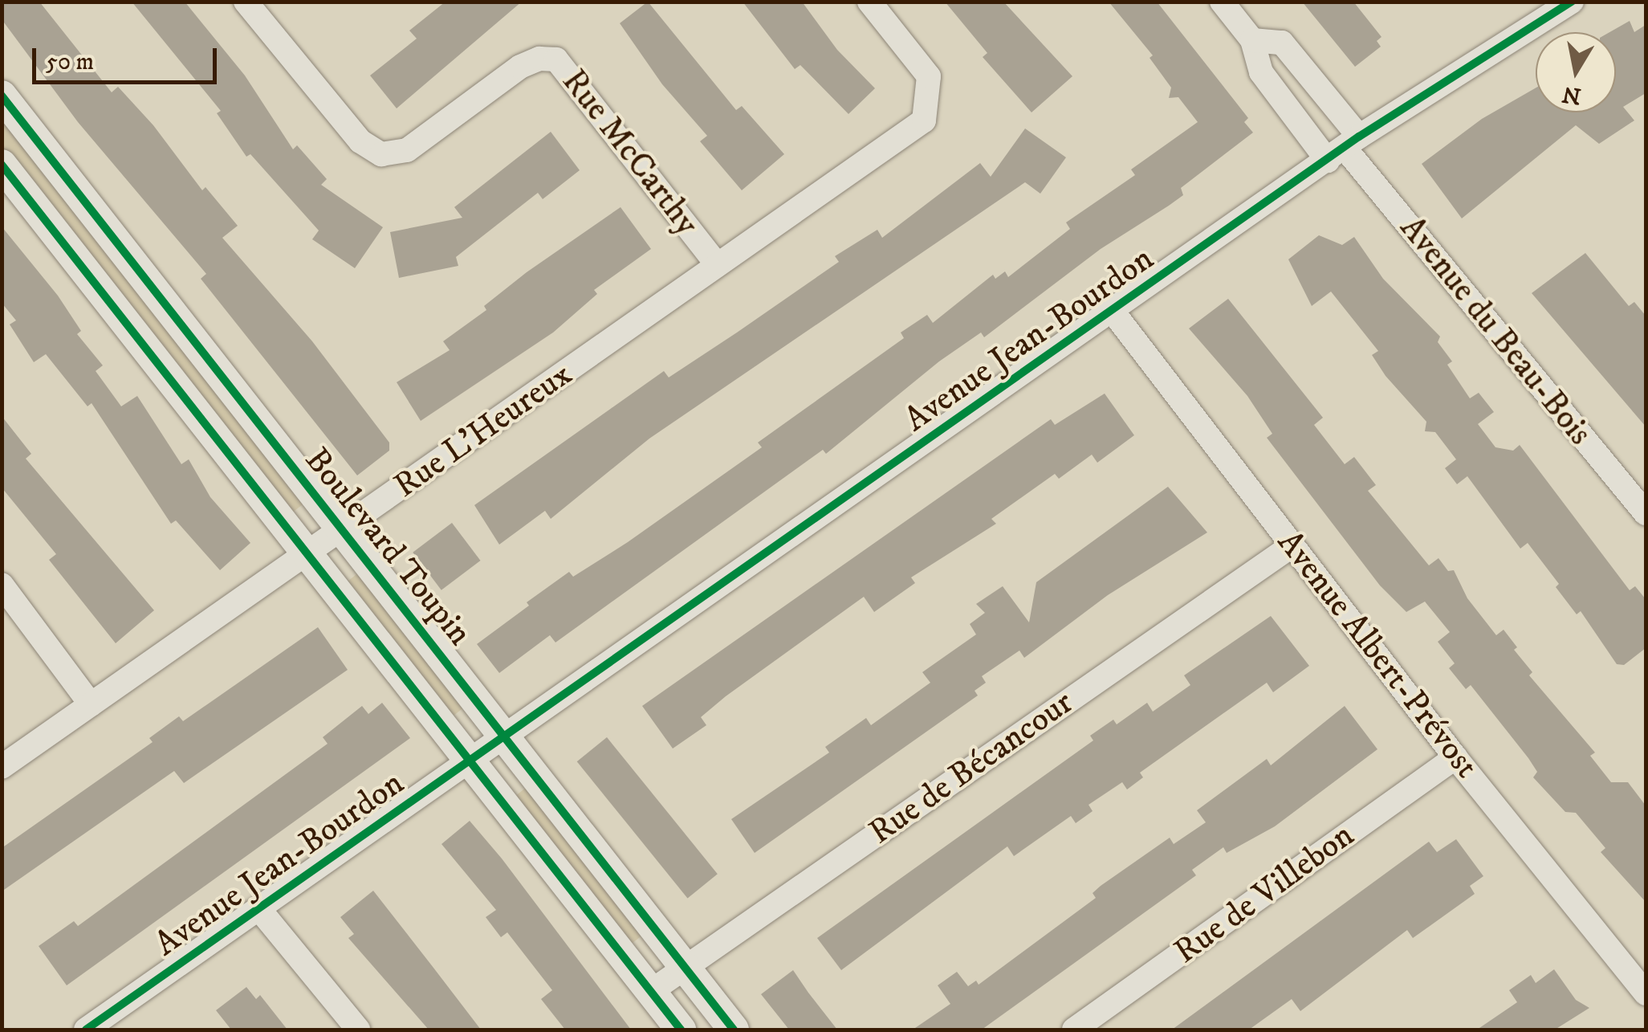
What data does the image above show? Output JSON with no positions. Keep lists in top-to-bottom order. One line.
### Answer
{"streets":{"street":["Rue McCarthy","Avenue du Beau-Bois","Avenue Jean-Bourdon","Rue L'Heureux","Boulevard Toupin","Avenue Albert-Prévost","Rue de Bécancour","Rue de Villebon"]},"crossings":[["Rue McCarthy","Rue L'Heureux"],["Avenue du Beau-Bois","Avenue Jean-Bourdon"],["Avenue Jean-Bourdon","Boulevard Toupin"],["Avenue Jean-Bourdon","Avenue Albert-Prévost"],["Rue L'Heureux","Boulevard Toupin"],["Boulevard Toupin","Rue de Bécancour"],["Avenue Albert-Prévost","Rue de Bécancour"],["Avenue Albert-Prévost","Rue de Villebon"]],"scale_bar":"50 m","north":"bottom"}
